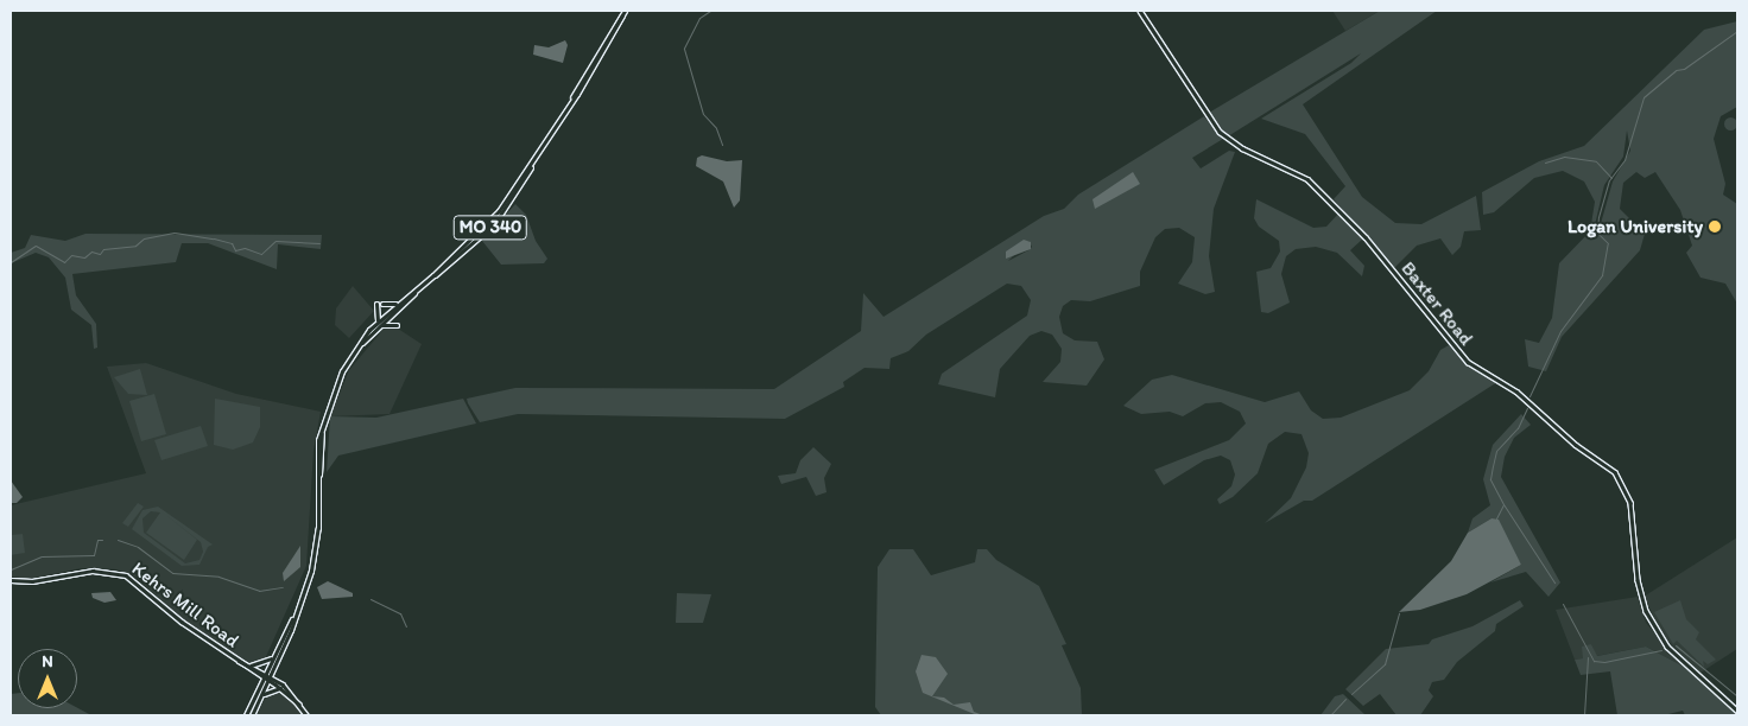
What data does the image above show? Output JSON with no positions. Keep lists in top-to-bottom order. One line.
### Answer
{"streets":{"main road":["MO 340","Baxter Road","Kehrs Mill Road"]},"crossings":[["MO 340","Kehrs Mill Road"]],"places":["Logan University"],"north":"top"}
